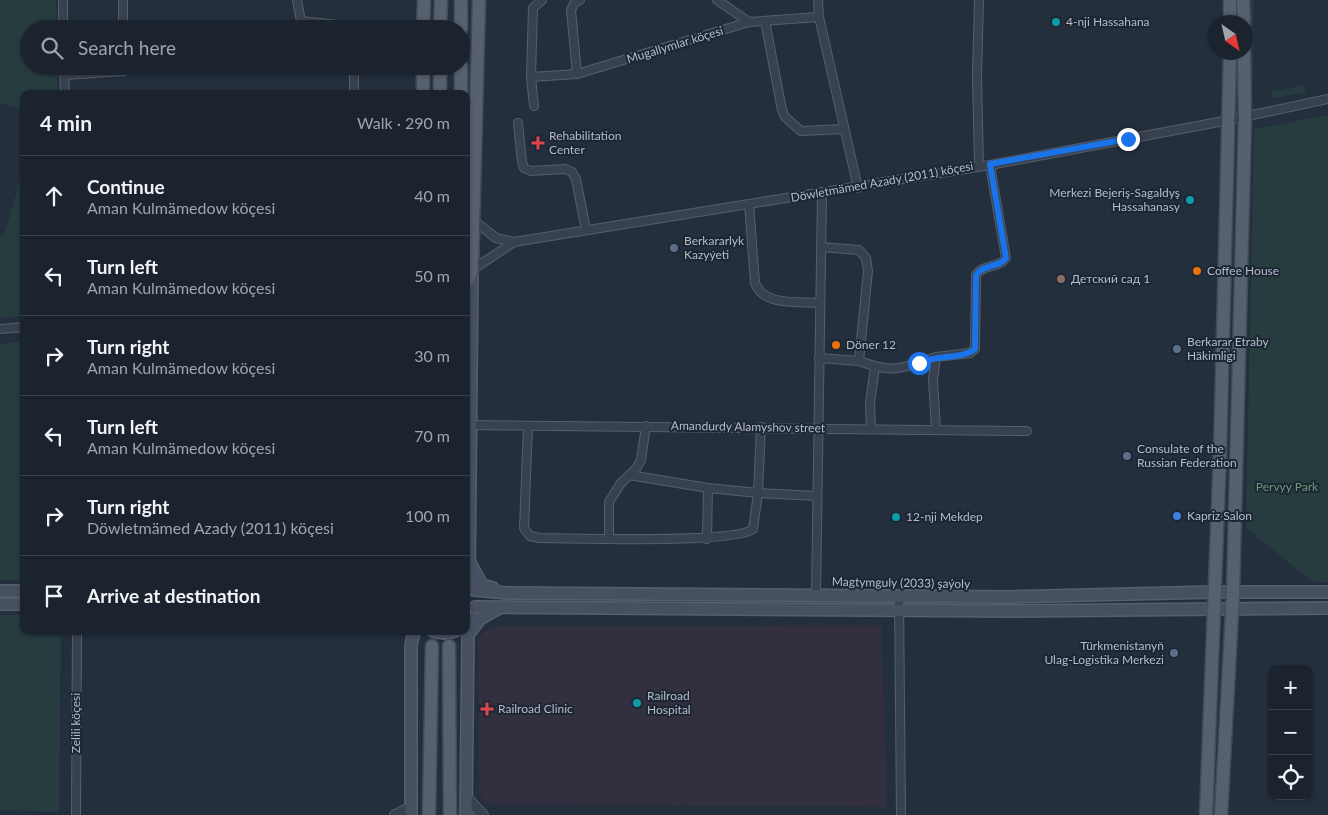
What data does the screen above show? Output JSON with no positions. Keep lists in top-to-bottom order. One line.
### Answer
{"streets":{"main road":["Magtymguly (2033) şaýoly"],"street":["Mugallymlar köçesi","Döwletmämed Azady (2011) köçesi","Amandurdy Alamyshov street","Zelili köçesi"]},"parks":["Pervyy Park"],"places":{"other":["4-nji Hassahana","Merkezi Bejeriş-Sagaldyş Hassahanasy","Berkararlyk Kazyýeti","Coffee House","Детский сад 1","Döner 12","Berkarar Etraby Häkimligi","Consulate of the Russian Federation","Kapriz Salon","12-nji Mekdep","Türkmenistanyň Ulag-Logistika Merkezi","Railroad Hospital"],"health":["Rehabilitation Center","Railroad Clinic"]},"north":"bottom right","page":{"search":"Search here","heading":["4 min","Walk · 290 m"],"list":[["Continue","Aman Kulmämedow köçesi","40 m"],["Turn left","Aman Kulmämedow köçesi","50 m"],["Turn right","Aman Kulmämedow köçesi","30 m"],["Turn left","Aman Kulmämedow köçesi","70 m"],["Turn right","Döwletmämed Azady (2011) köçesi","100 m"],"Arrive at destination"],"map_buttons":["+","−"]}}
